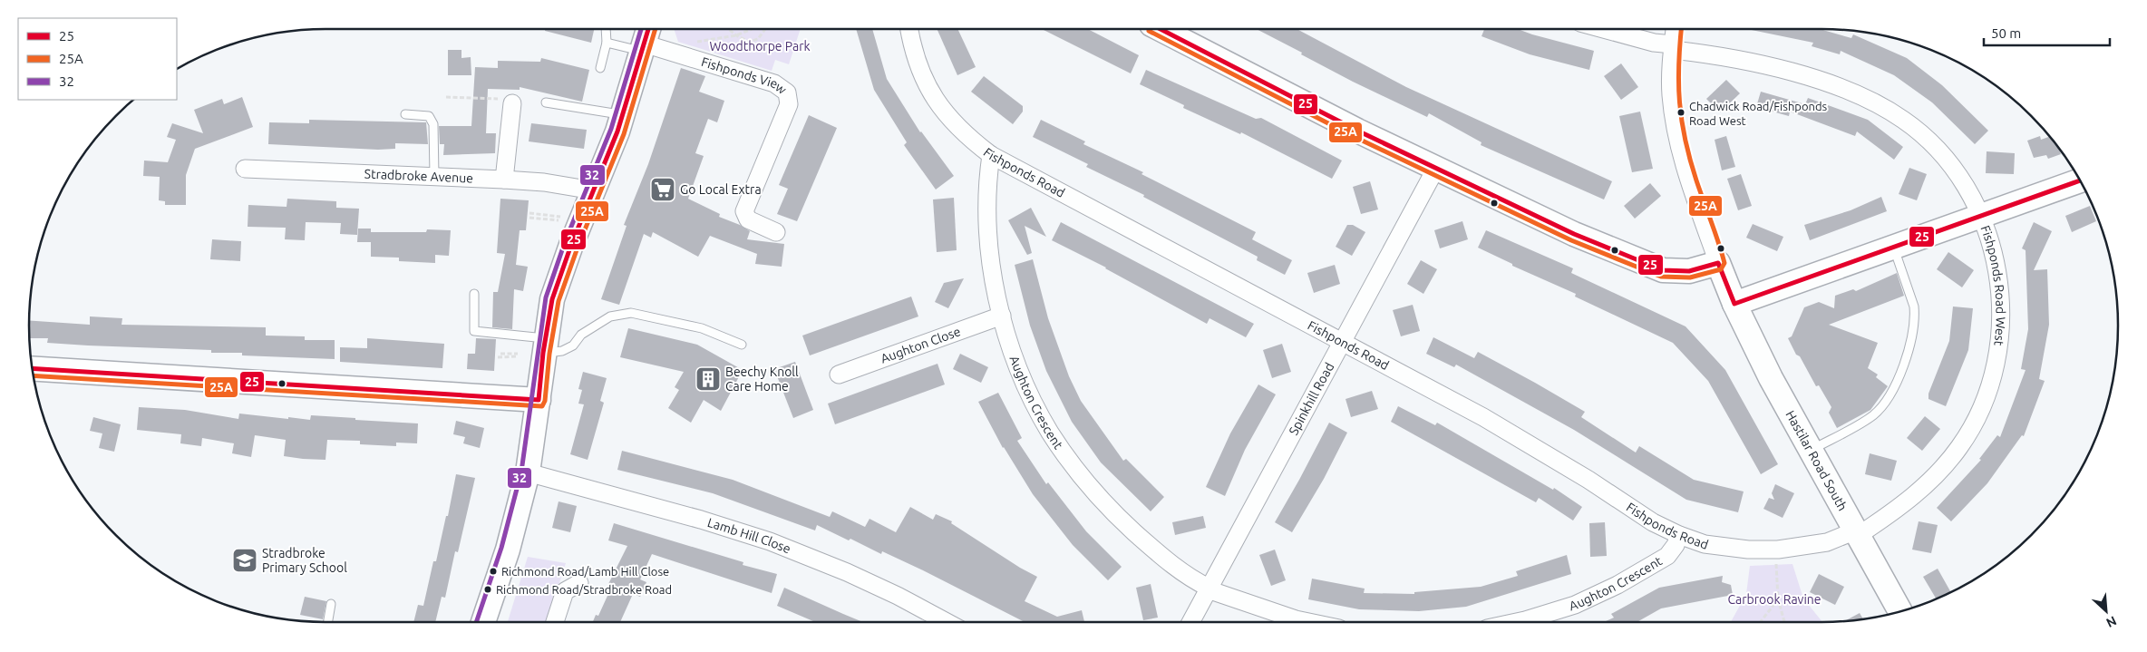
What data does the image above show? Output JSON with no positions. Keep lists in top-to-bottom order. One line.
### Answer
{"streets":{"street":["Fishponds View","Fishponds Road","Stradbroke Avenue","Fishponds Road West","Aughton Close","Spinkhill Road","Aughton Crescent","Hastilar Road South","Lamb Hill Close"]},"crossings":[["Fishponds Road","Fishponds Road West"],["Fishponds Road","Spinkhill Road"],["Fishponds Road","Aughton Crescent"],["Fishponds Road","Hastilar Road South"],["Fishponds Road West","Hastilar Road South"],["Aughton Close","Aughton Crescent"],["Spinkhill Road","Aughton Crescent"]],"parks":["Woodthorpe Park","Carbrook Ravine"],"places":{"other":["Chadwick Road/Fishponds Road West","Richmond Road/Lamb Hill Close","Richmond Road/Stradbroke Road"],"supermarket":["Go Local Extra"],"building":["Beechy Knoll Care Home"],"school or university":["Stradbroke Primary School"]},"lines":["transit line 25","transit line 25A","transit line 32"],"legend":["25","25A","32"],"scale_bar":"50 m","north":"bottom right"}
